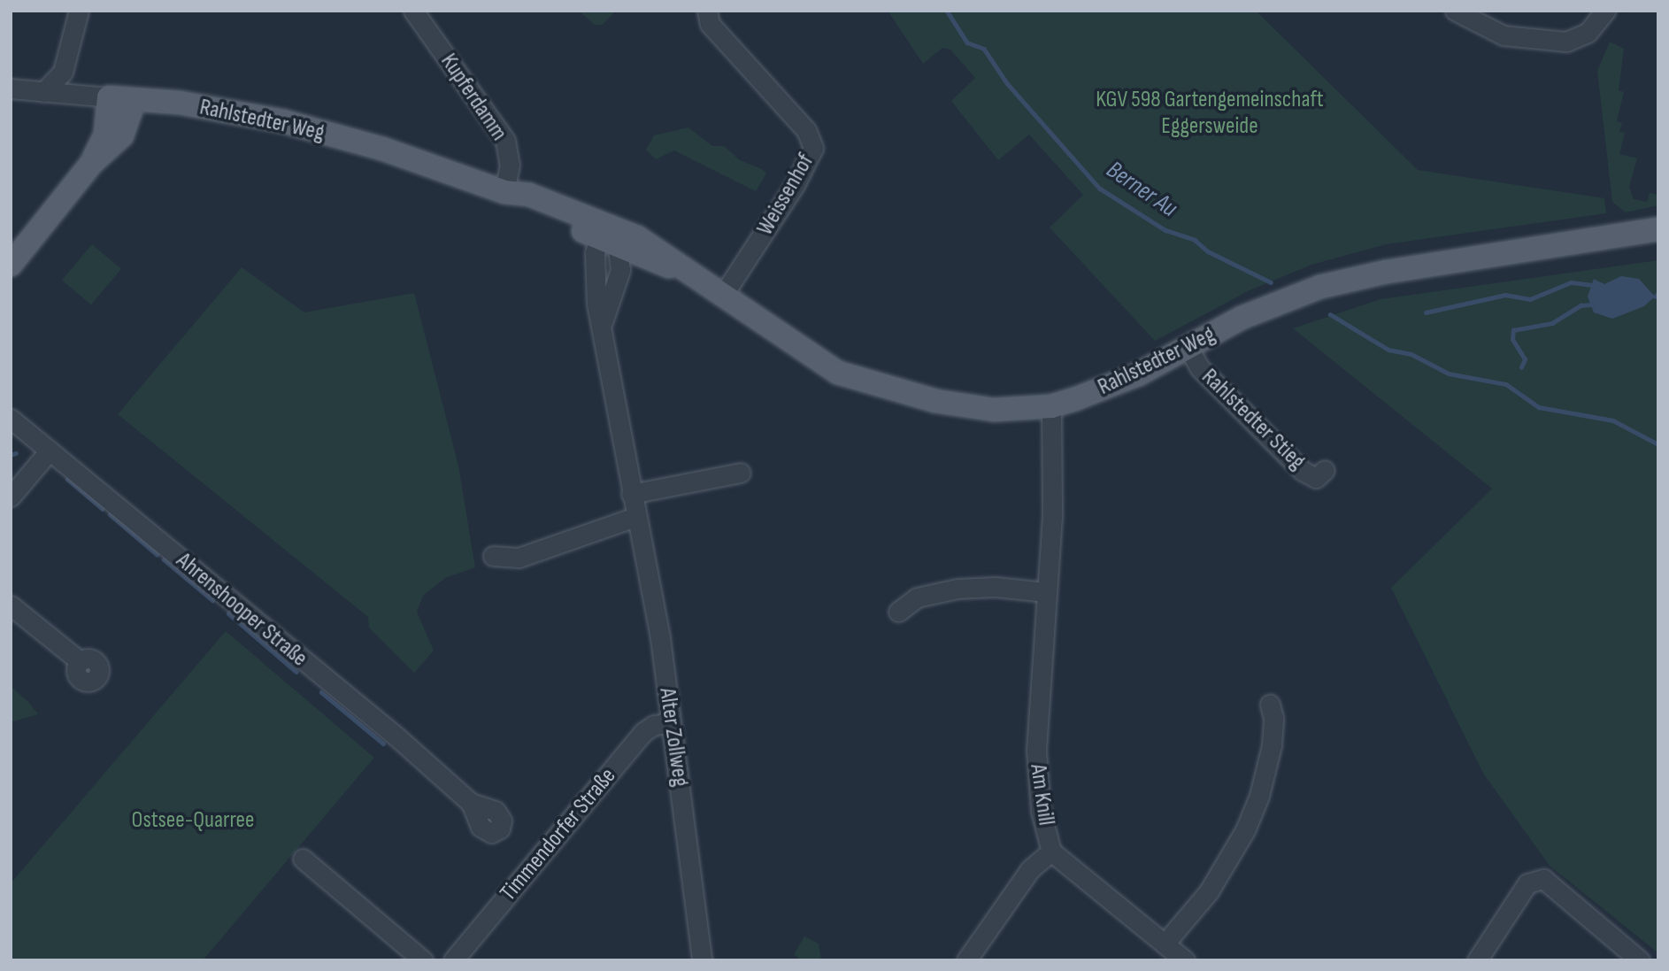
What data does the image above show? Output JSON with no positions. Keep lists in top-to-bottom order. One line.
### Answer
{"streets":{"main road":["Rahlstedter Weg"],"street":["Kupferdamm","Weissenhof","Rahlstedter Stieg","Ahrenshooper Straße","Alter Zollweg","Am Knill","Timmendorfer Straße"]},"crossings":[["Kupferdamm","Rahlstedter Weg"],["Rahlstedter Weg","Weissenhof"],["Rahlstedter Weg","Rahlstedter Stieg"],["Rahlstedter Weg","Alter Zollweg"],["Rahlstedter Weg","Am Knill"],["Alter Zollweg","Timmendorfer Straße"]],"water":["Berner Au"],"parks":["KGV 598 Gartengemeinschaft Eggersweide","Ostsee-Quarree"]}
